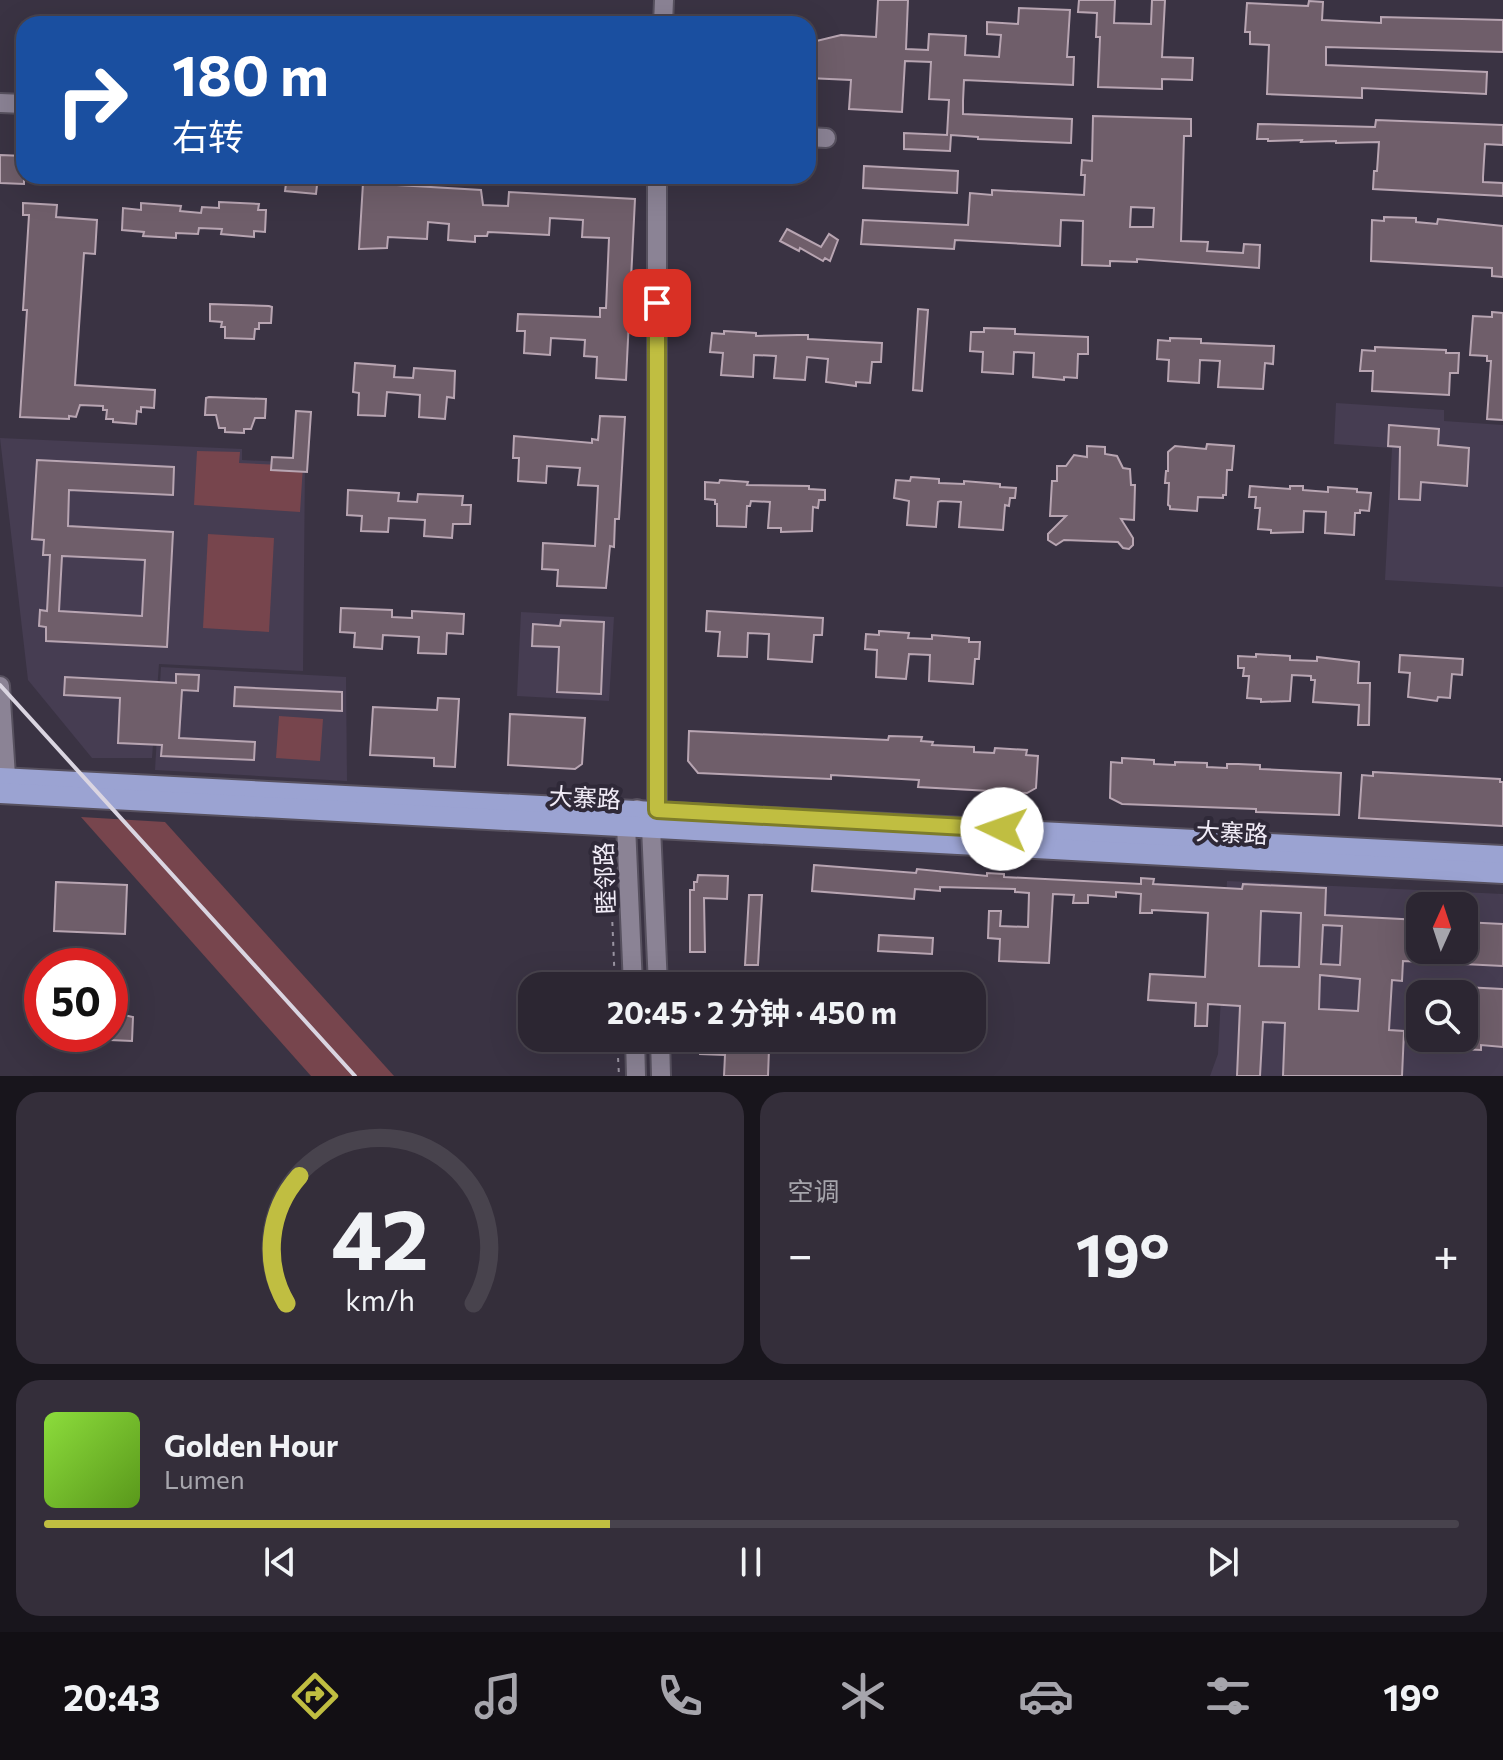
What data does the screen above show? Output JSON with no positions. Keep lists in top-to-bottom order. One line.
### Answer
{"streets":{"main road":["大寨路"],"street":["睦邻路"]},"crossings":[["大寨路","睦邻路"]],"north":"top","page":{"turn":["180 m","右转"],"limit":"50","trip":"20:45 · 2 分钟 · 450 m","tile":"空调","heat":["−","19°","+"],"song":["Golden Hour","Lumen"],"tabs":["20:43","19°"],"gauge":["42","km/h"]}}
